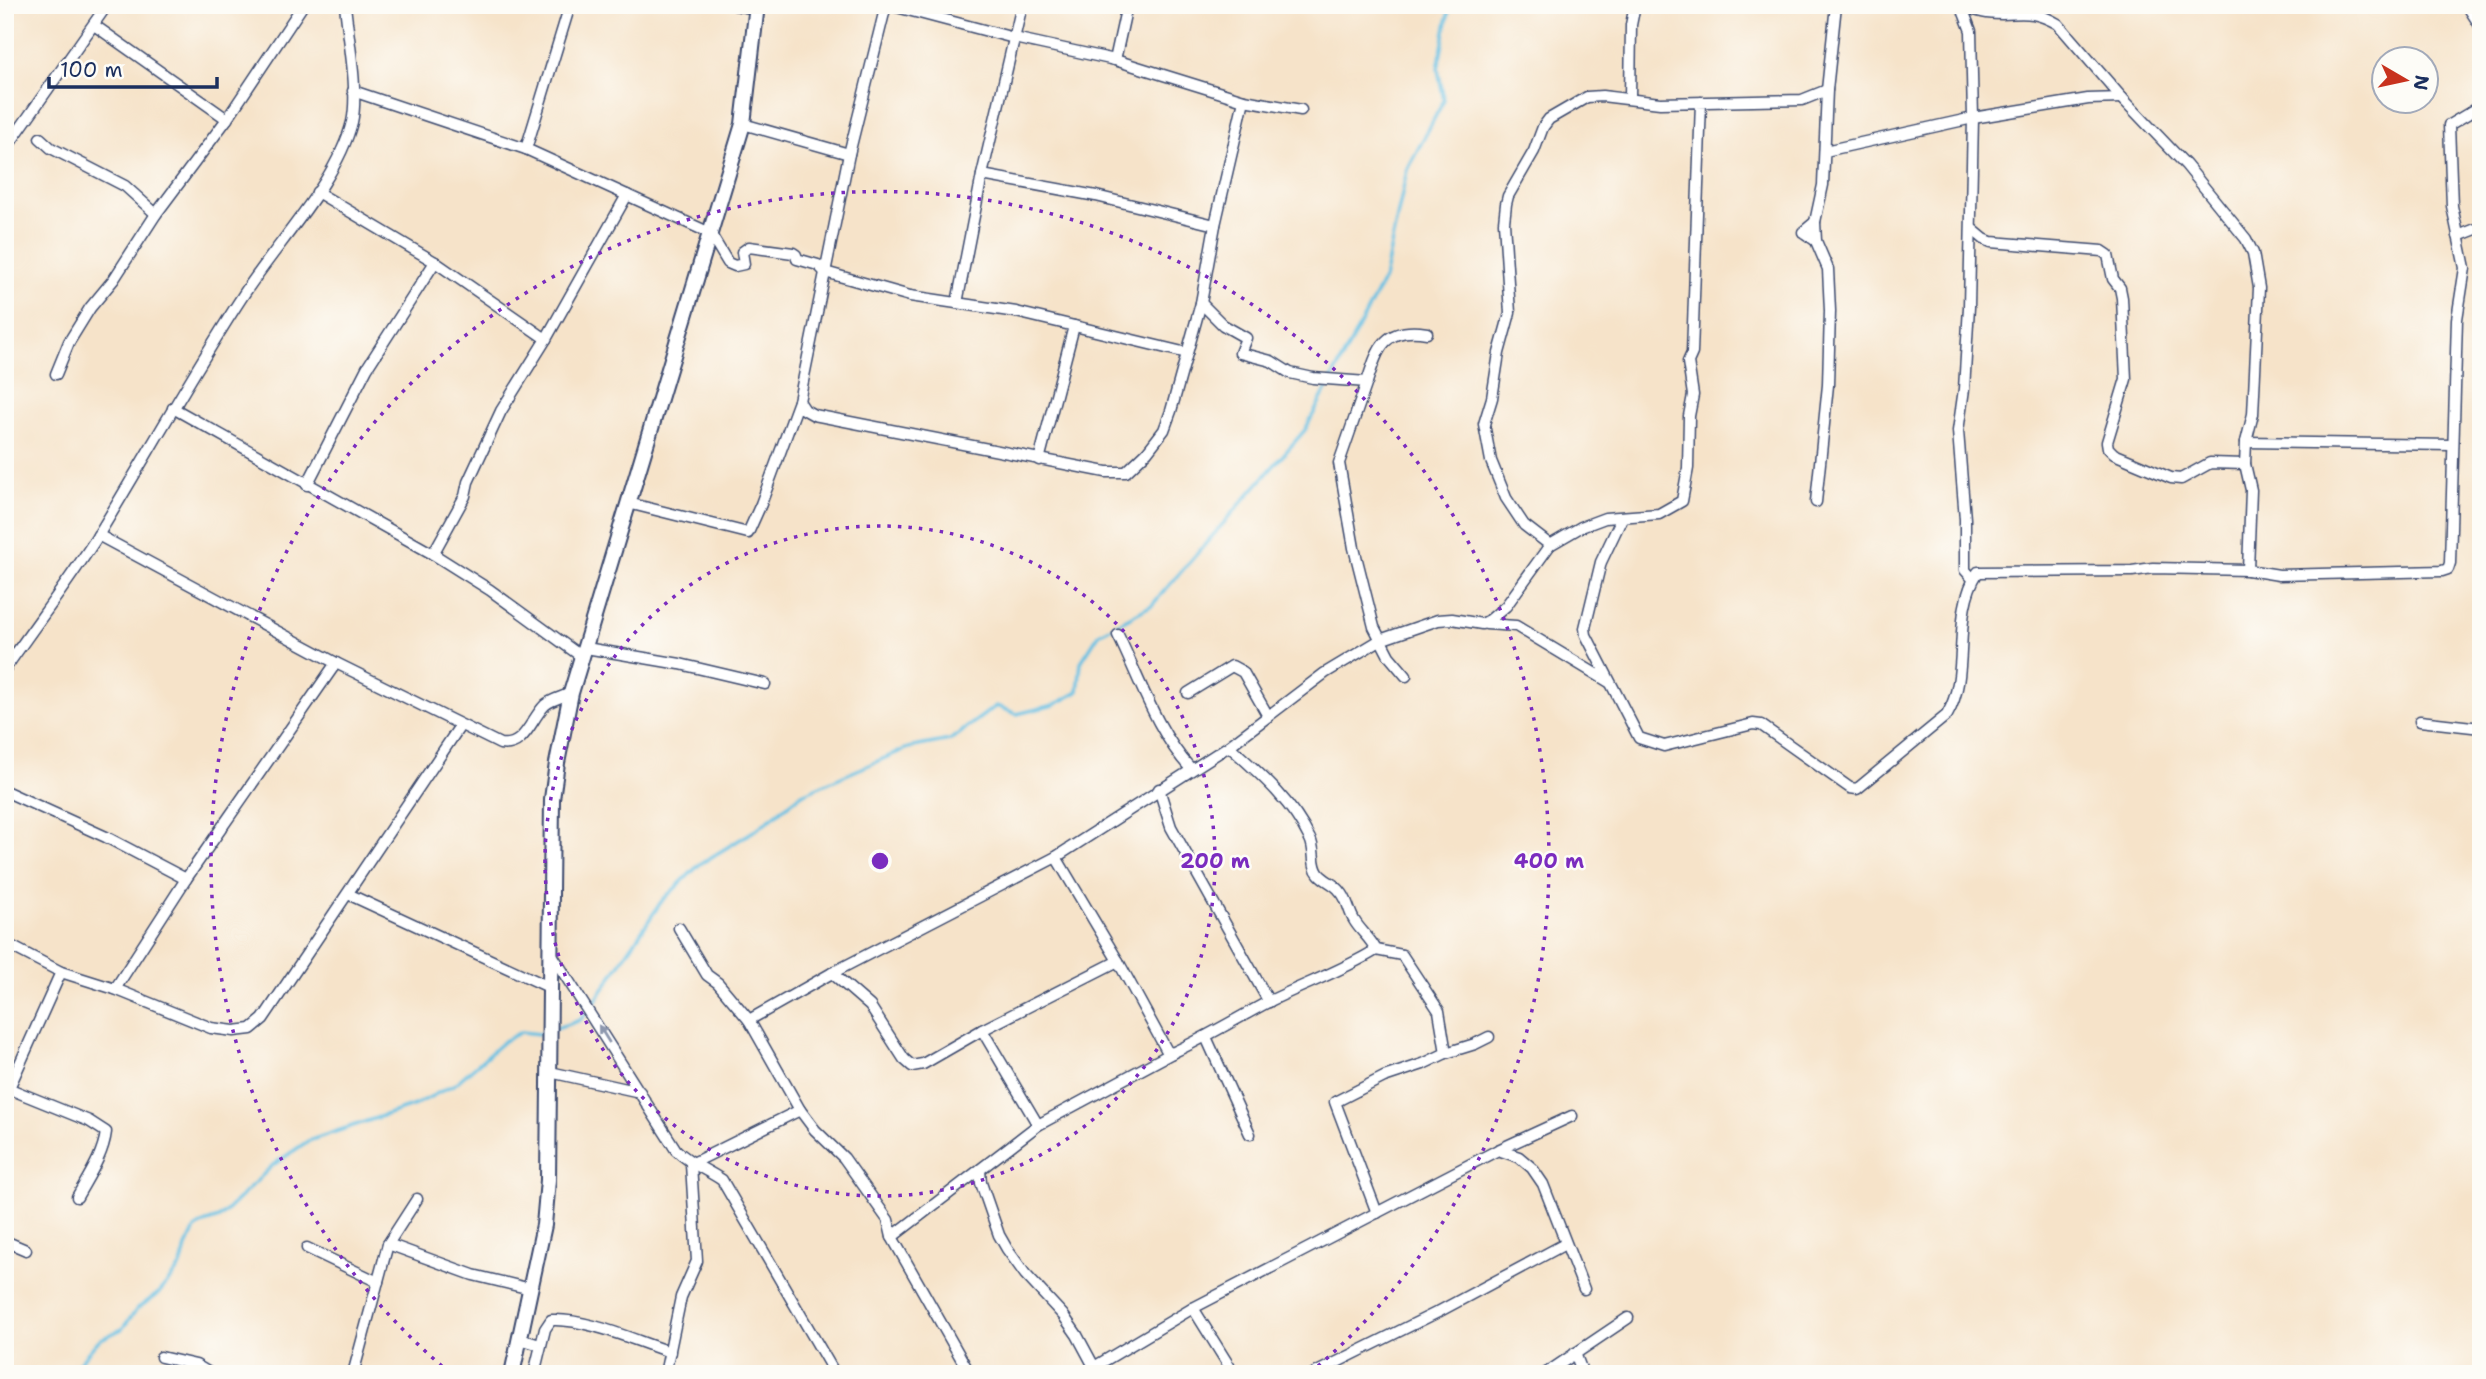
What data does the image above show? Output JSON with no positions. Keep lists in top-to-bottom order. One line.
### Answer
{"scale_bar":"100 m","north":"right","rings":["200 m","400 m"]}
